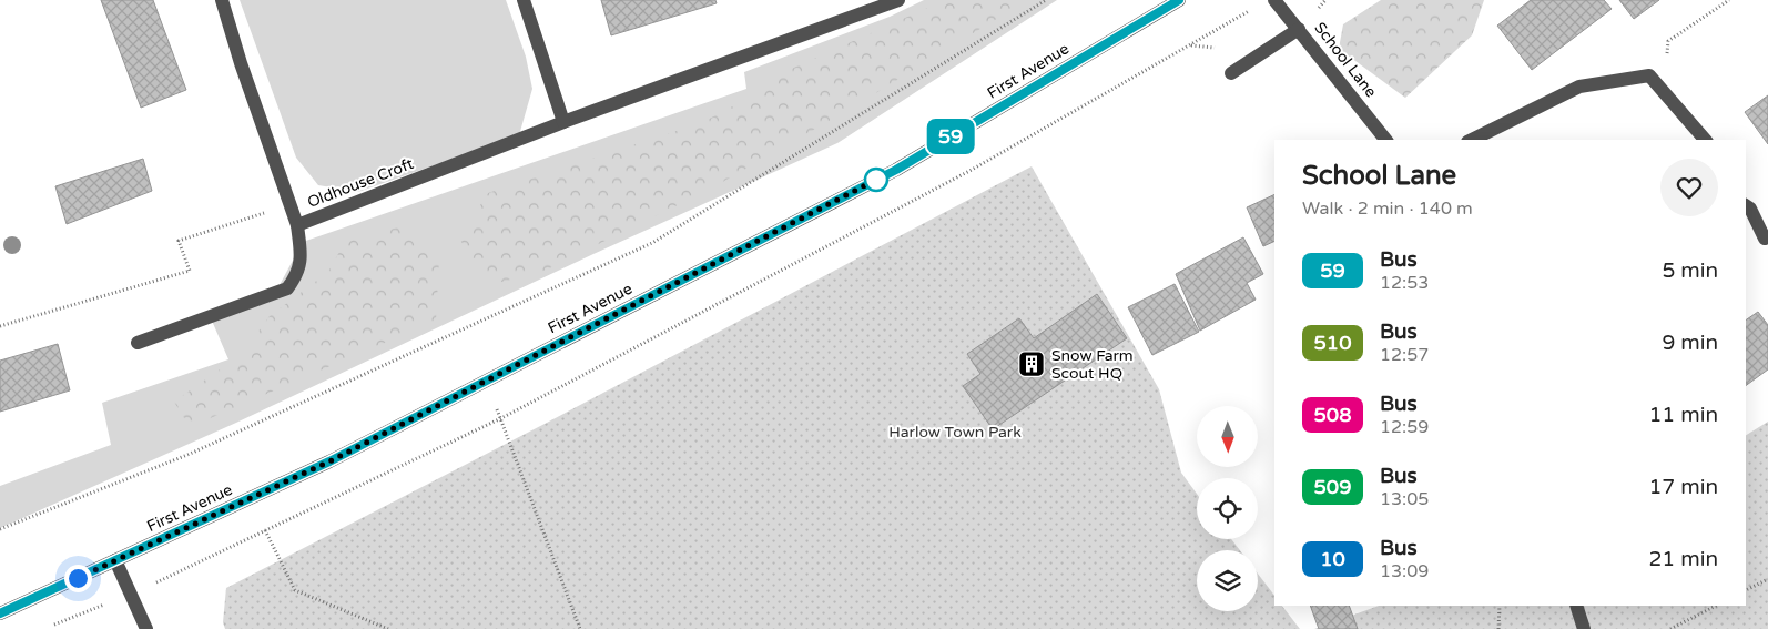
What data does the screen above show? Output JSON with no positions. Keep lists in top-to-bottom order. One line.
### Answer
{"streets":{"street":["School Lane","First Avenue","Oldhouse Croft"]},"parks":["Harlow Town Park"],"places":{"building":["Snow Farm Scout HQ"]},"lines":["bus line 59"],"north":"bottom","page":{"on_map":"59","heading":["School Lane","Walk · 2 min · 140 m"],"list":[{"mark":"59","name":"Bus","note":"12:53","value":"5 min"},{"mark":"510","name":"Bus","note":"12:57","value":"9 min"},{"mark":"508","name":"Bus","note":"12:59","value":"11 min"},{"mark":"509","name":"Bus","note":"13:05","value":"17 min"},{"mark":"10","name":"Bus","note":"13:09","value":"21 min"}]}}
